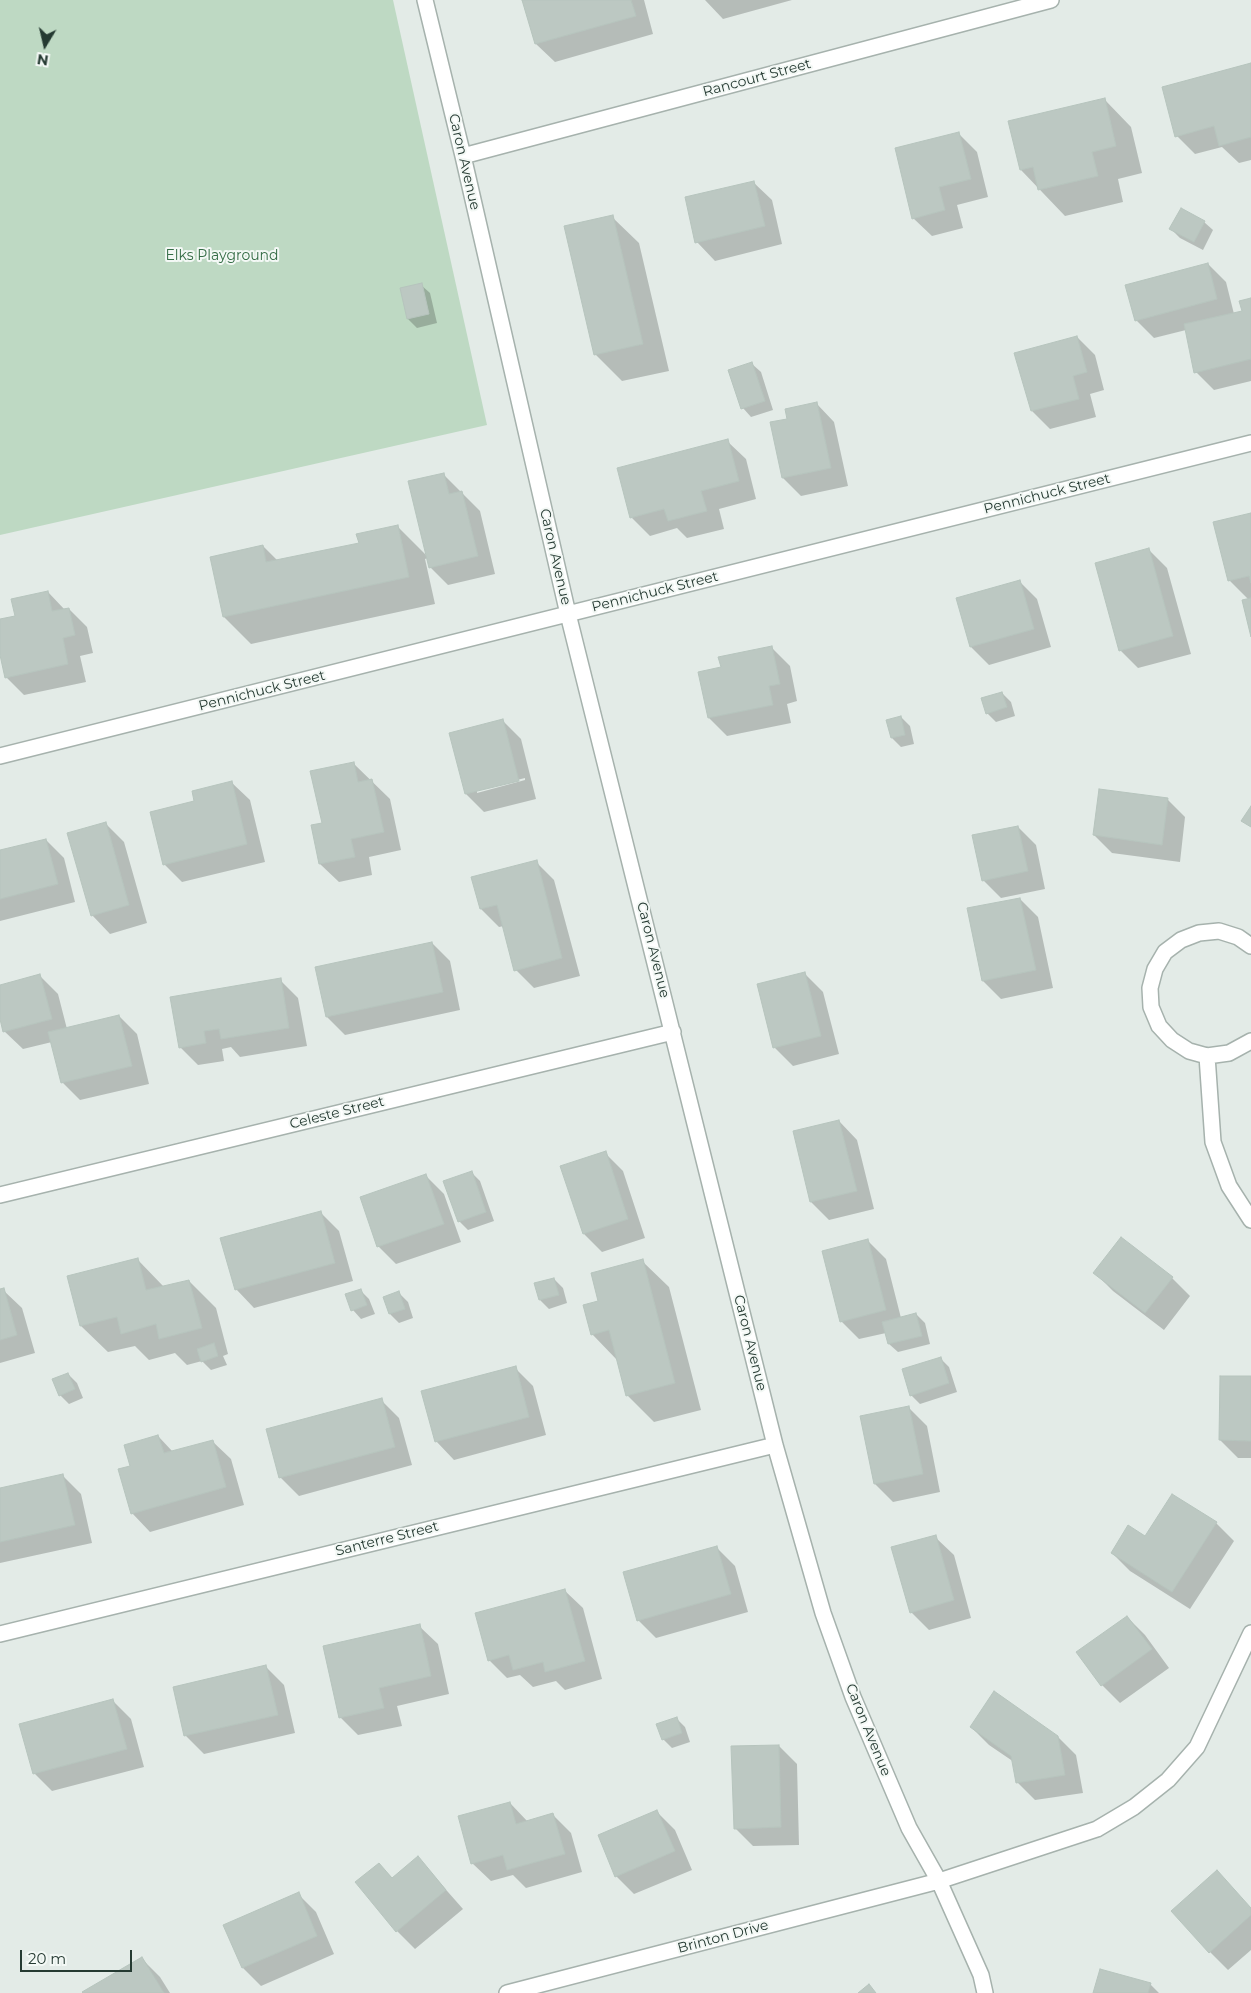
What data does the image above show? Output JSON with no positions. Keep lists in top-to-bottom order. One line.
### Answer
{"streets":{"street":["Rancourt Street","Caron Avenue","Pennichuck Street","Celeste Street","Santerre Street","Brinton Drive"]},"crossings":[["Rancourt Street","Caron Avenue"],["Caron Avenue","Pennichuck Street"],["Caron Avenue","Celeste Street"],["Caron Avenue","Santerre Street"],["Caron Avenue","Brinton Drive"]],"parks":["Elks Playground"],"scale_bar":"20 m","north":"bottom"}
